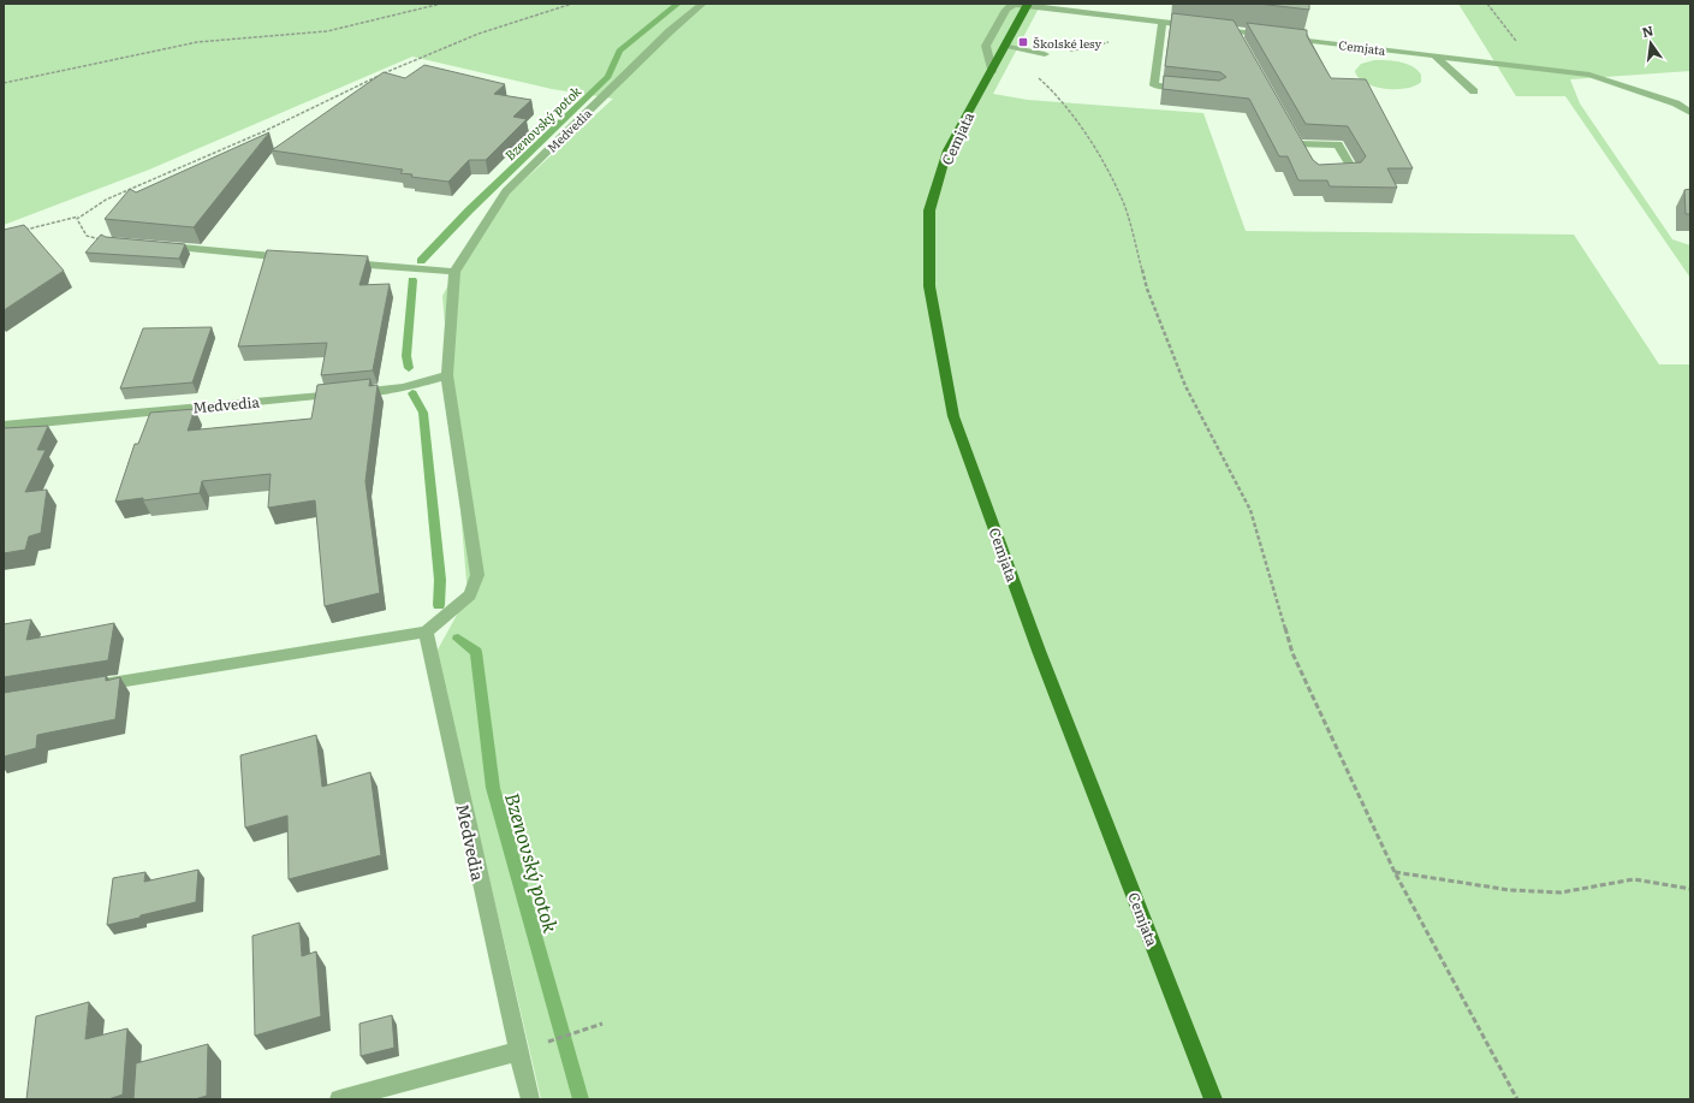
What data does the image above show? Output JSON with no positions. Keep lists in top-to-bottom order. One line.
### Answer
{"streets":{"main road":["Cemjata"],"street":["Medvedia"]},"water":["Bzenovský potok"],"places":{"transit":["Školské lesy"]},"north":"top"}
